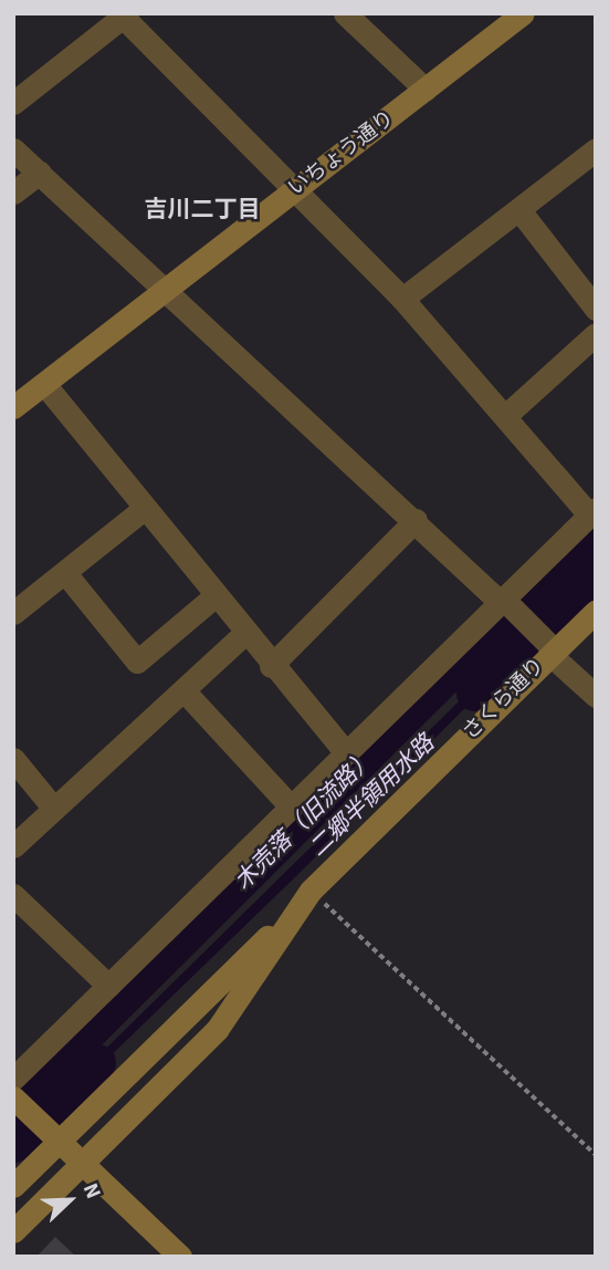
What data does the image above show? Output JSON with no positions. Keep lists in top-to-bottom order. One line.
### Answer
{"streets":{"street":["いちょう通り","さくら通り"]},"districts":["吉川二丁目"],"water":["二郷半領用水路","木売落（旧流路）"],"north":"top right"}
